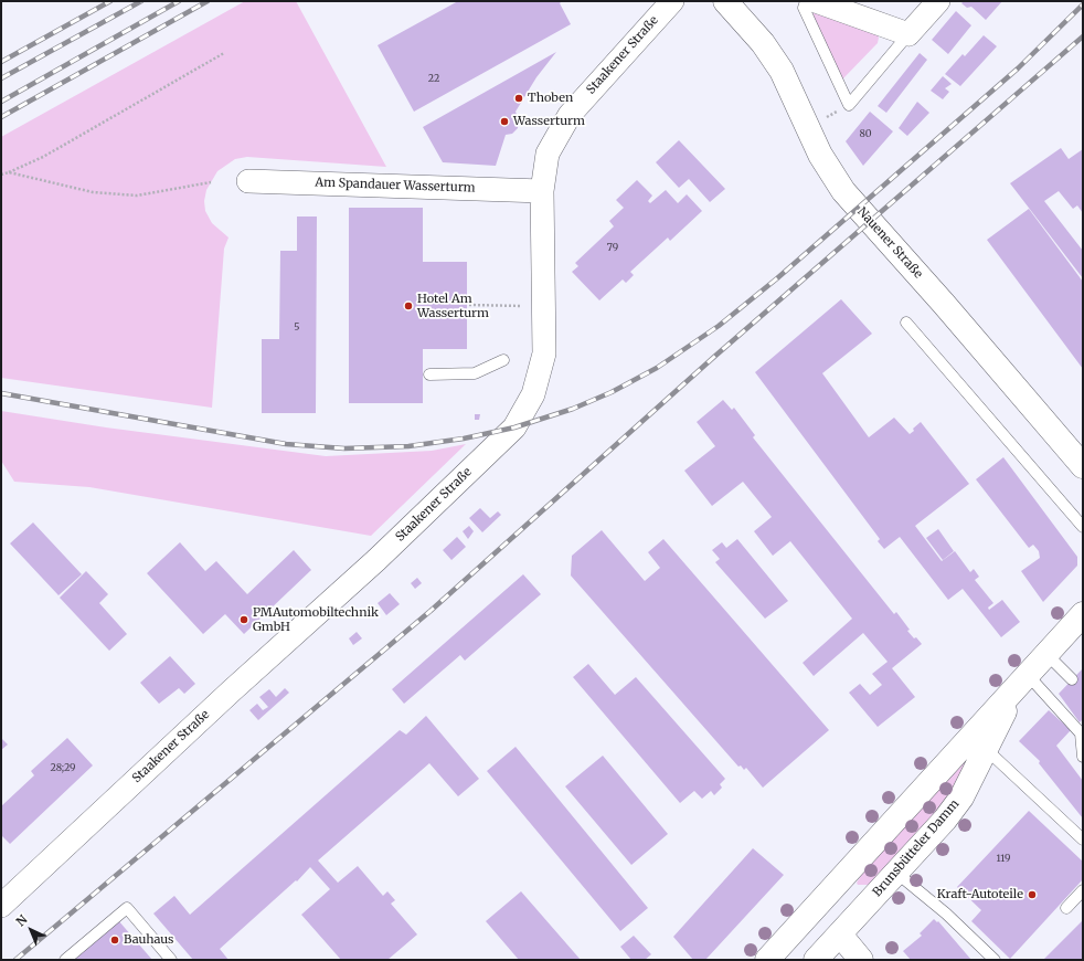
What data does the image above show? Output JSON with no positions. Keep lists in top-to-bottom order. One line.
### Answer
{"streets":{"main road":["Nauener Straße","Brunsbütteler Damm"],"street":["Staakener Straße","Am Spandauer Wasserturm"]},"crossings":[["Staakener Straße","Am Spandauer Wasserturm"]],"places":["Thoben","Wasserturm","Hotel Am Wasserturm","PMAutomobiltechnik GmbH","Kraft-Autoteile","Bauhaus"],"house_numbers":["22","80","79","5","28;29","119"],"north":"top left"}
